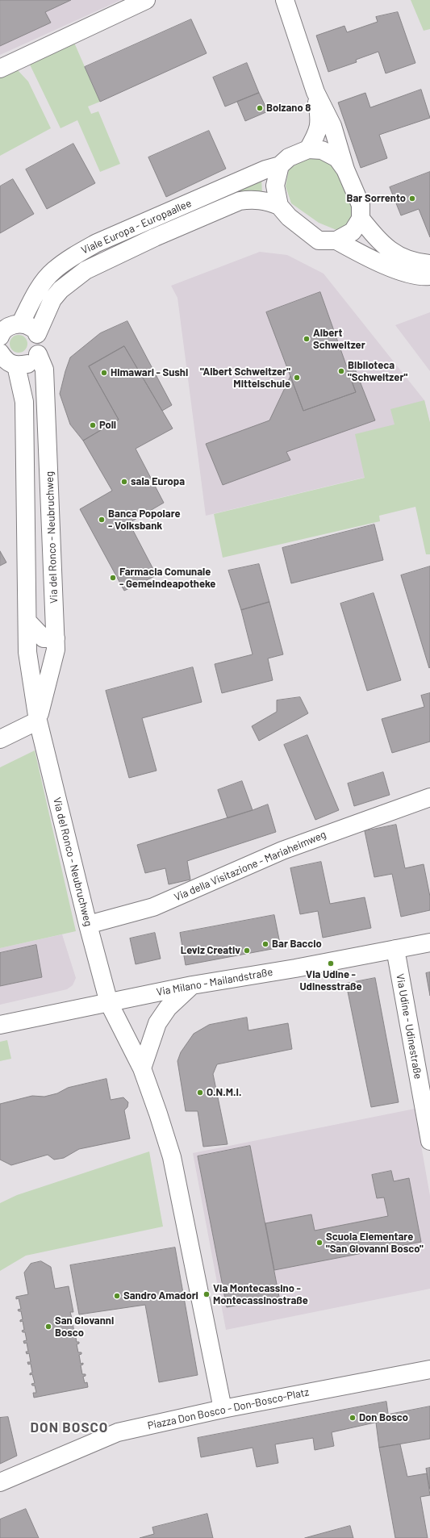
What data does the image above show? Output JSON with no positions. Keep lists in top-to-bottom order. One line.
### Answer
{"streets":{"street":["Viale Europa - Europaallee","Via del Ronco - Neubruchweg","Via della Visitazione - Mariaheimweg","Via Milano - Mailandstraße","Via Udine - Udinestraße","Piazza Don Bosco - Don-Bosco-Platz"]},"crossings":[["Via del Ronco - Neubruchweg","Via della Visitazione - Mariaheimweg"],["Via del Ronco - Neubruchweg","Via Milano - Mailandstraße"],["Via Milano - Mailandstraße","Via Udine - Udinestraße"]],"districts":["DON BOSCO"],"places":["Bolzano 8","Bar Sorrento","Albert Schweitzer","Biblioteca \"Schweitzer\"","Himawari - Sushi","\"Albert Schweitzer\" Mittelschule","Poli","sala Europa","Banca Popolare - Volksbank","Farmacia Comunale - Gemeindeapotheke","Bar Baccio","Leviz Creativ","Via Udine - Udinesstraße","O.N.M.I.","Scuola Elementare \"San Giovanni Bosco\"","Via Montecassino - Montecassinostraße","Sandro Amadori","San Giovanni Bosco","Don Bosco"]}
